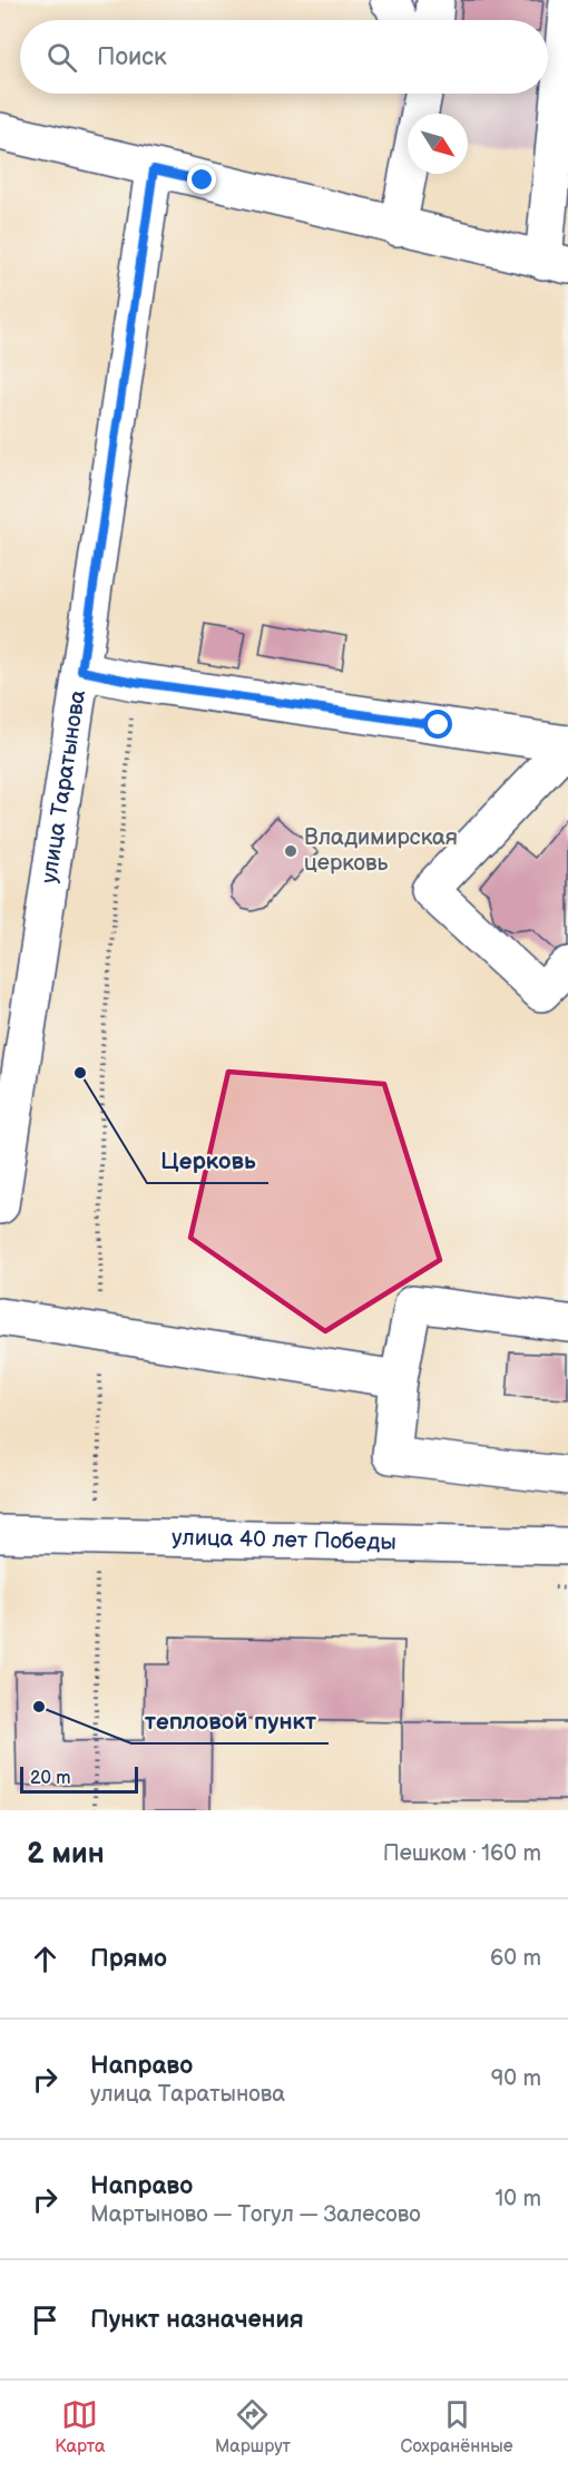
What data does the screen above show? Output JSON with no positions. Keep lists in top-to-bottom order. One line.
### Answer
{"streets":{"street":["улица Таратынова","улица 40 лет Победы"]},"places":["Владимирская церковь","Церковь","тепловой пункт"],"scale_bar":"20 m","north":"bottom right","page":{"search":"Поиск","scale":"20 m","heading":["2 мин","Пешком · 160 m"],"list":[["Прямо","60 m"],["Направо","улица Таратынова","90 m"],["Направо","Мартыново — Тогул — Залесово","10 m"],"Пункт назначения"],"nav":["Карта","Маршрут","Сохранённые"]}}
